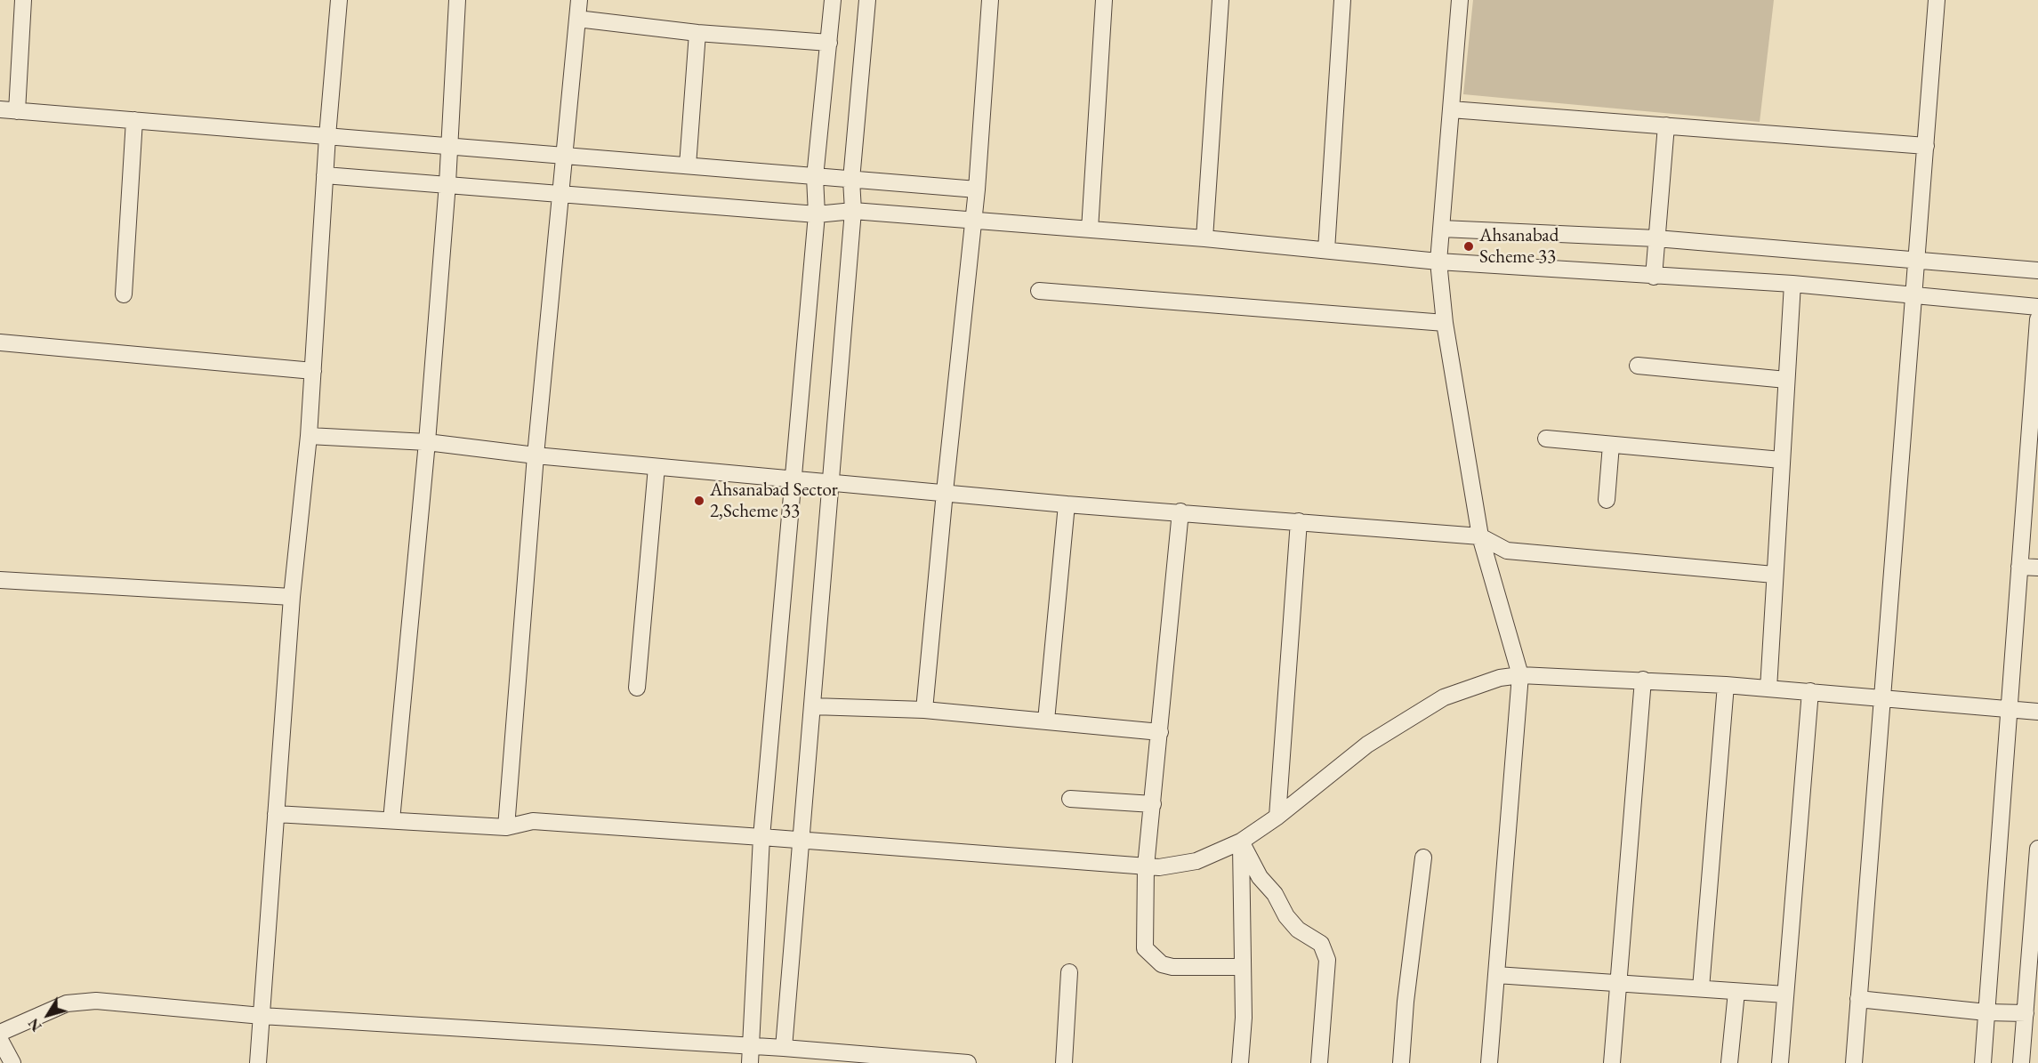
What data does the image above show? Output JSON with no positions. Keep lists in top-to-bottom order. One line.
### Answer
{"places":["Ahsanabad Scheme 33","Ahsanabad Sector 2,Scheme 33"],"north":"bottom left"}
